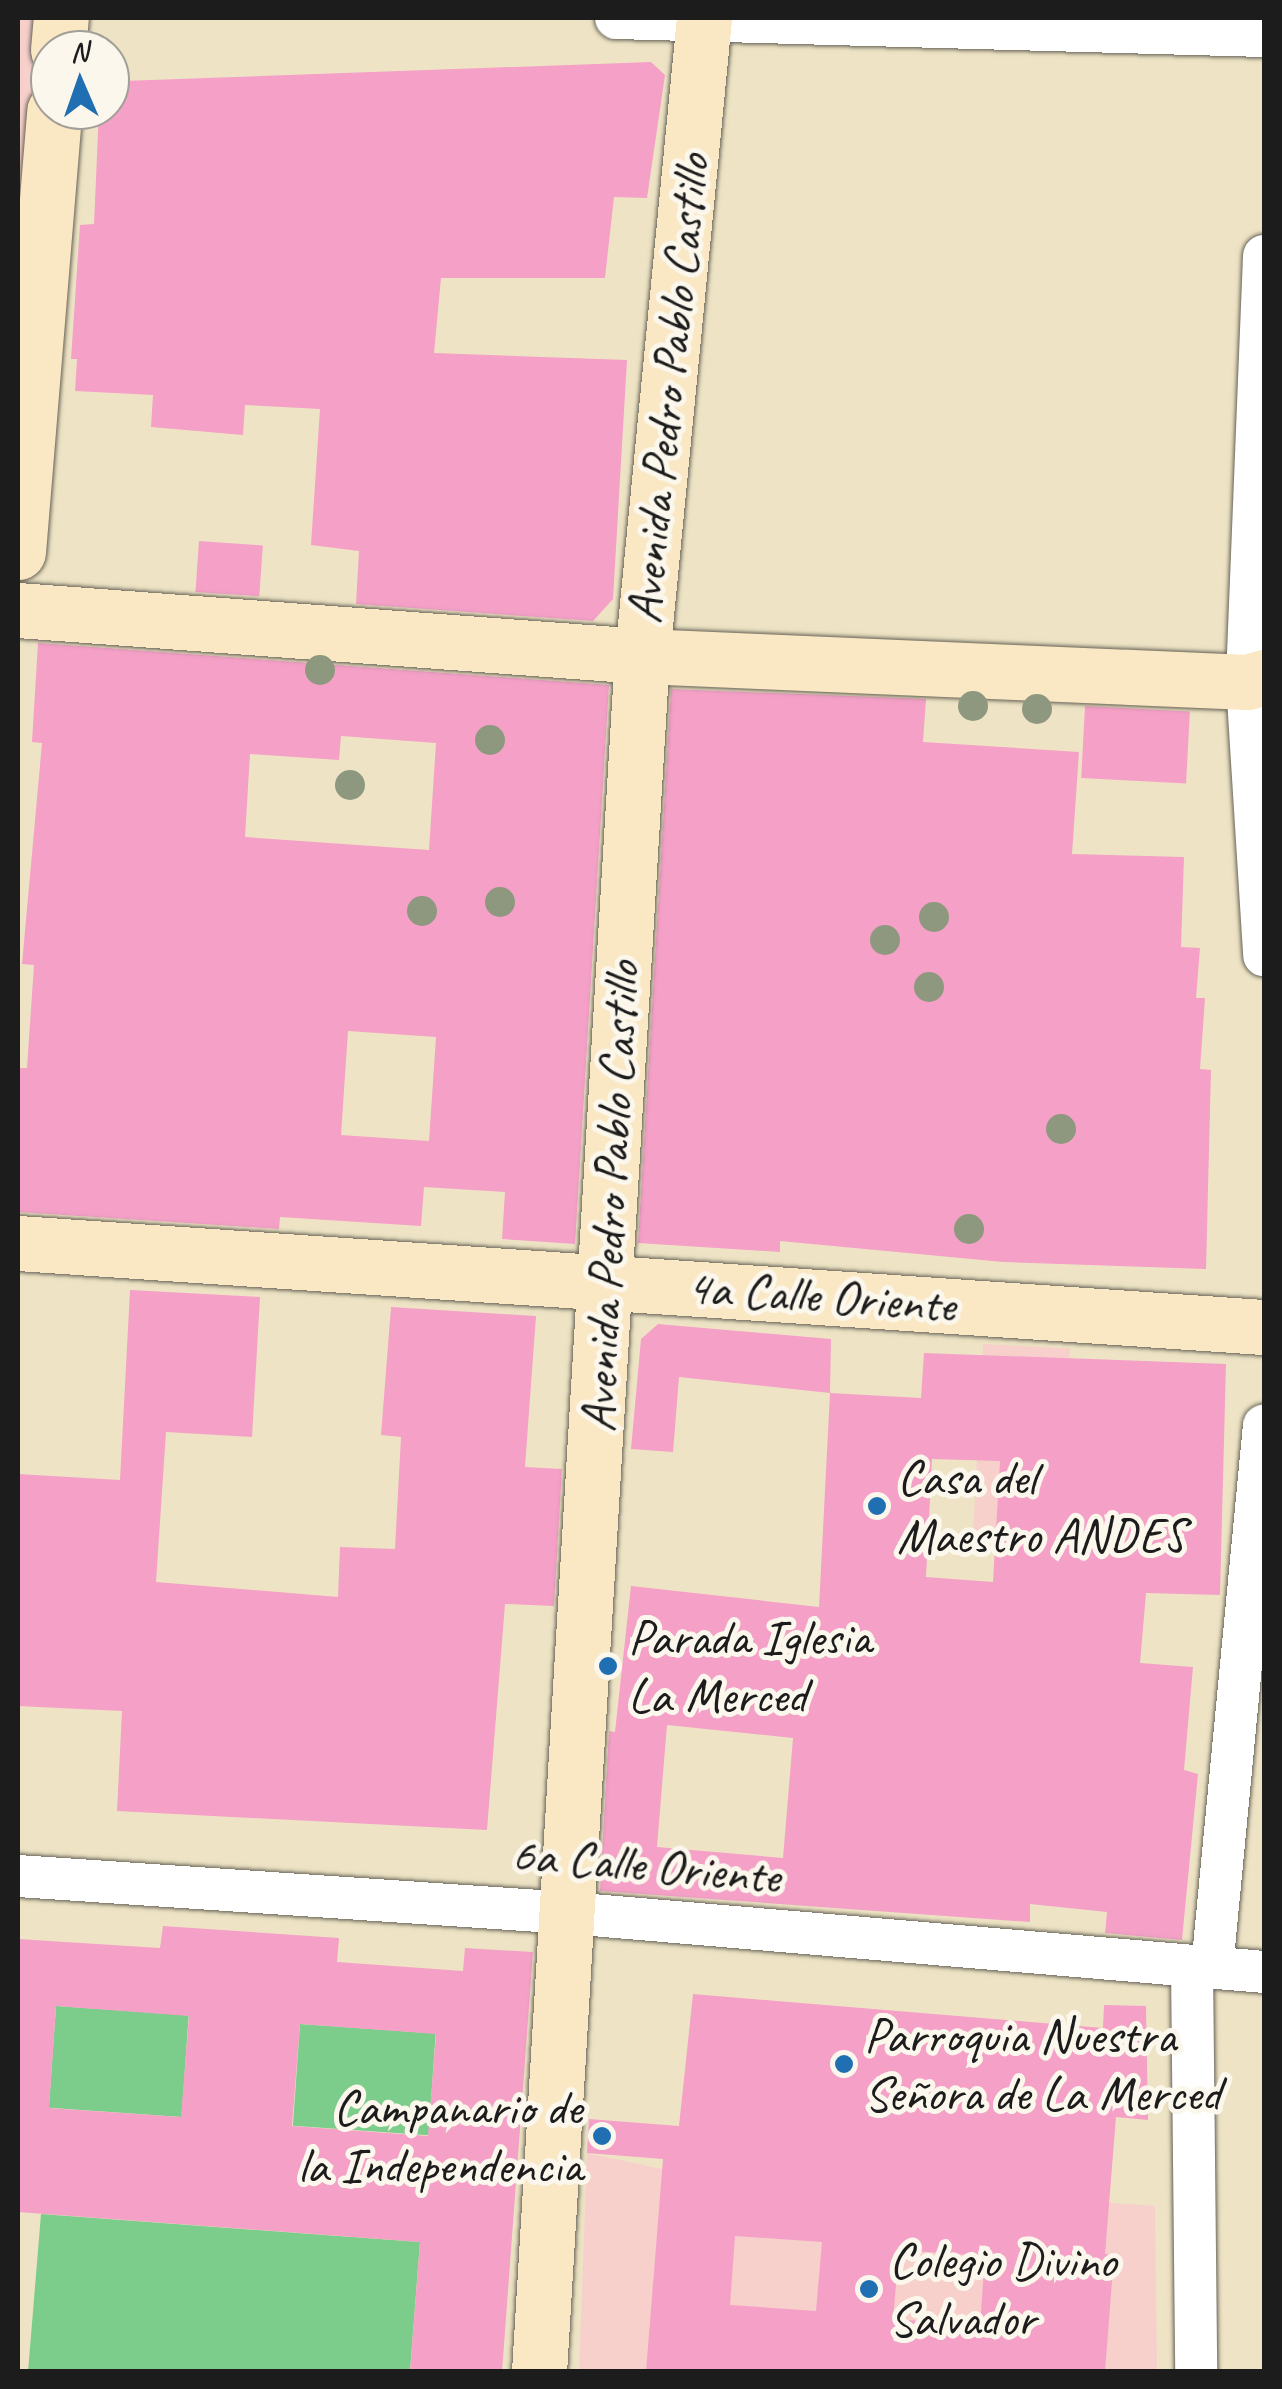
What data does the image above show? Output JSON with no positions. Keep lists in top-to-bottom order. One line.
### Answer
{"streets":{"main road":["Avenida Pedro Pablo Castillo","4a Calle Oriente"],"street":["6a Calle Oriente"]},"crossings":[["Avenida Pedro Pablo Castillo","4a Calle Oriente"],["Avenida Pedro Pablo Castillo","6a Calle Oriente"]],"places":["Casa del Maestro ANDES","Parada Iglesia La Merced","Parroquia Nuestra Señora de La Merced","Campanario de la Independencia","Colegio Divino Salvador"],"north":"top"}
